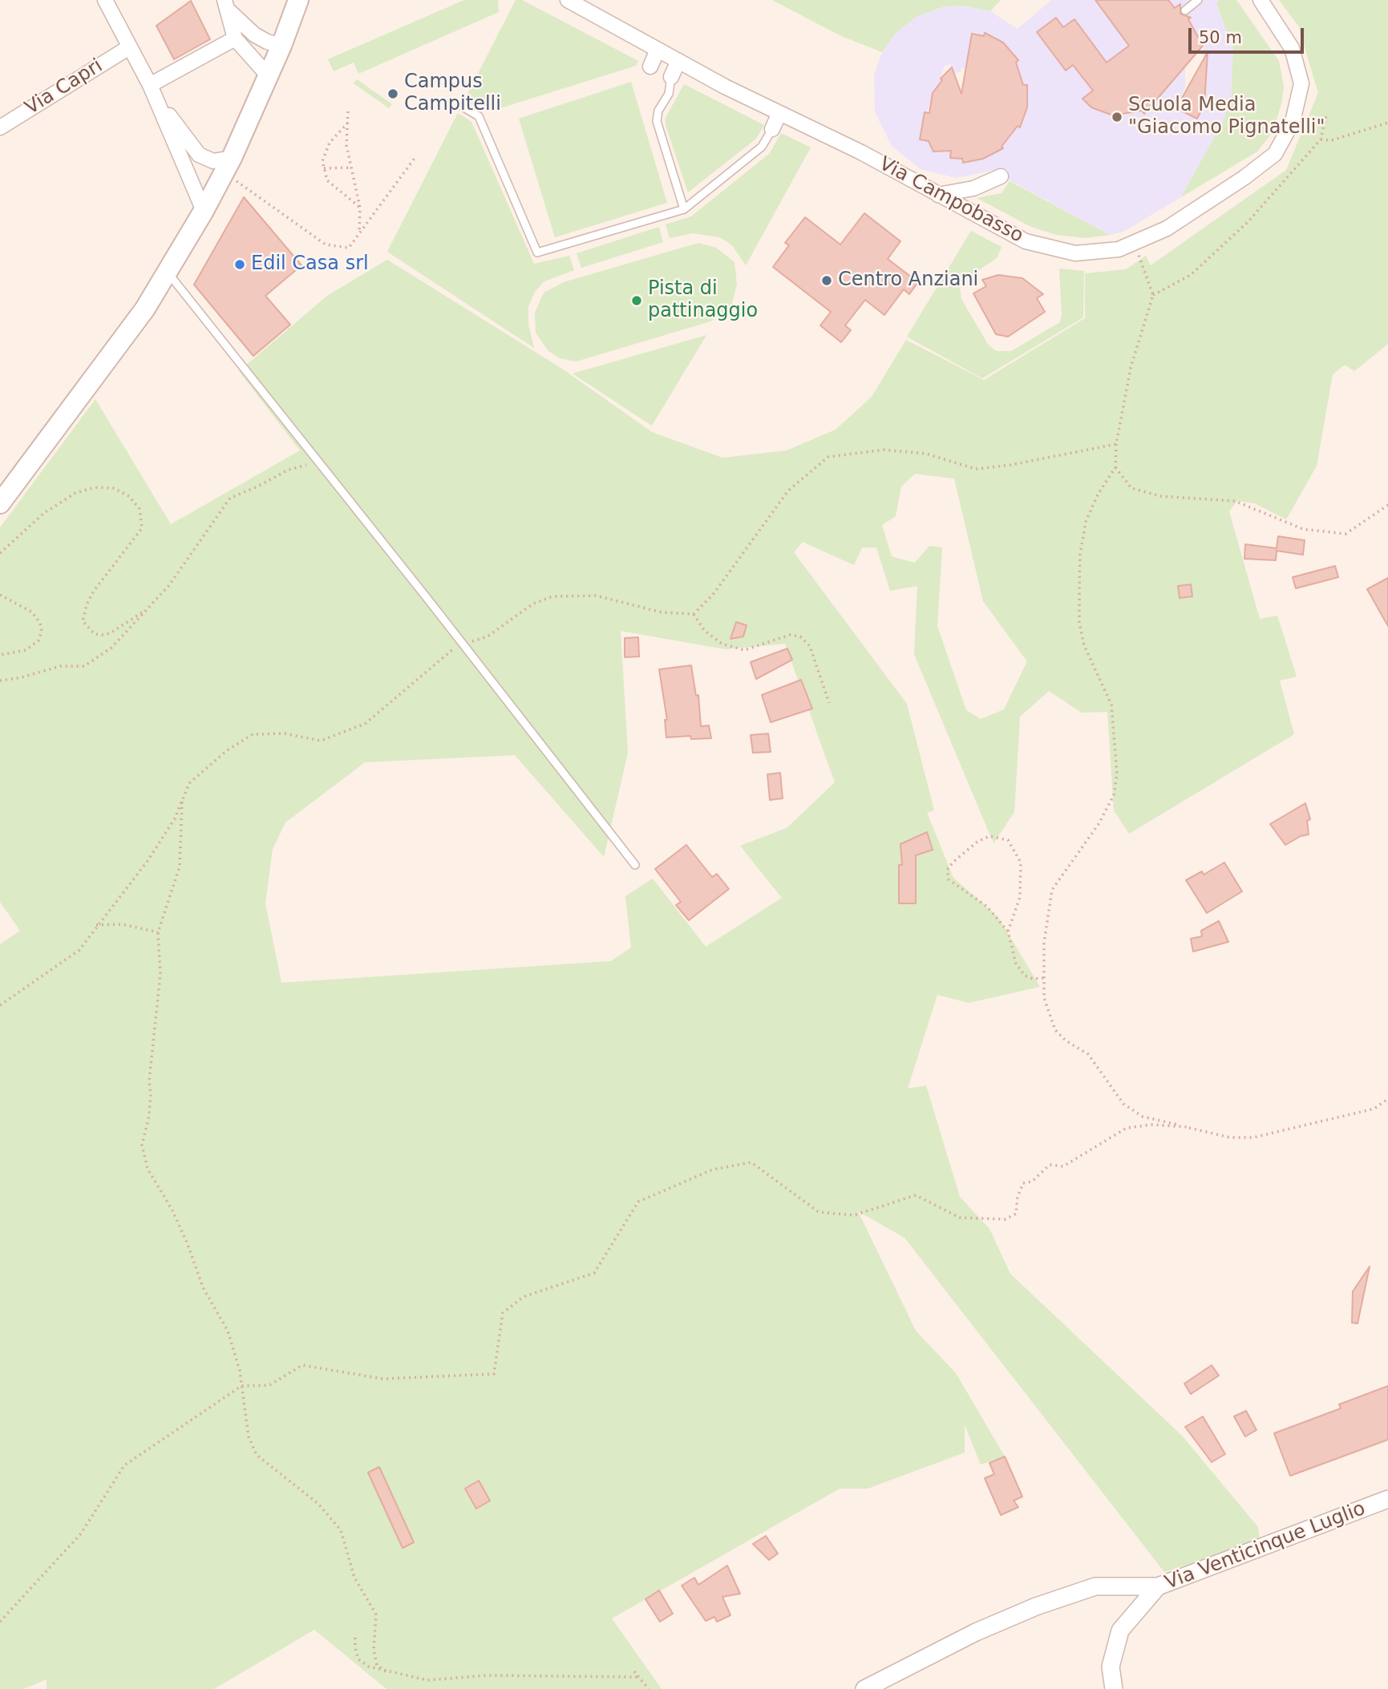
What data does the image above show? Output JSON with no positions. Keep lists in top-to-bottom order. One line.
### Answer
{"streets":{"street":["Via Capri","Via Campobasso","Via Venticinque Luglio"]},"places":["Campus Campitelli","Scuola Media \"Giacomo Pignatelli\"","Edil Casa srl","Centro Anziani","Pista di pattinaggio"],"scale_bar":"50 m"}
